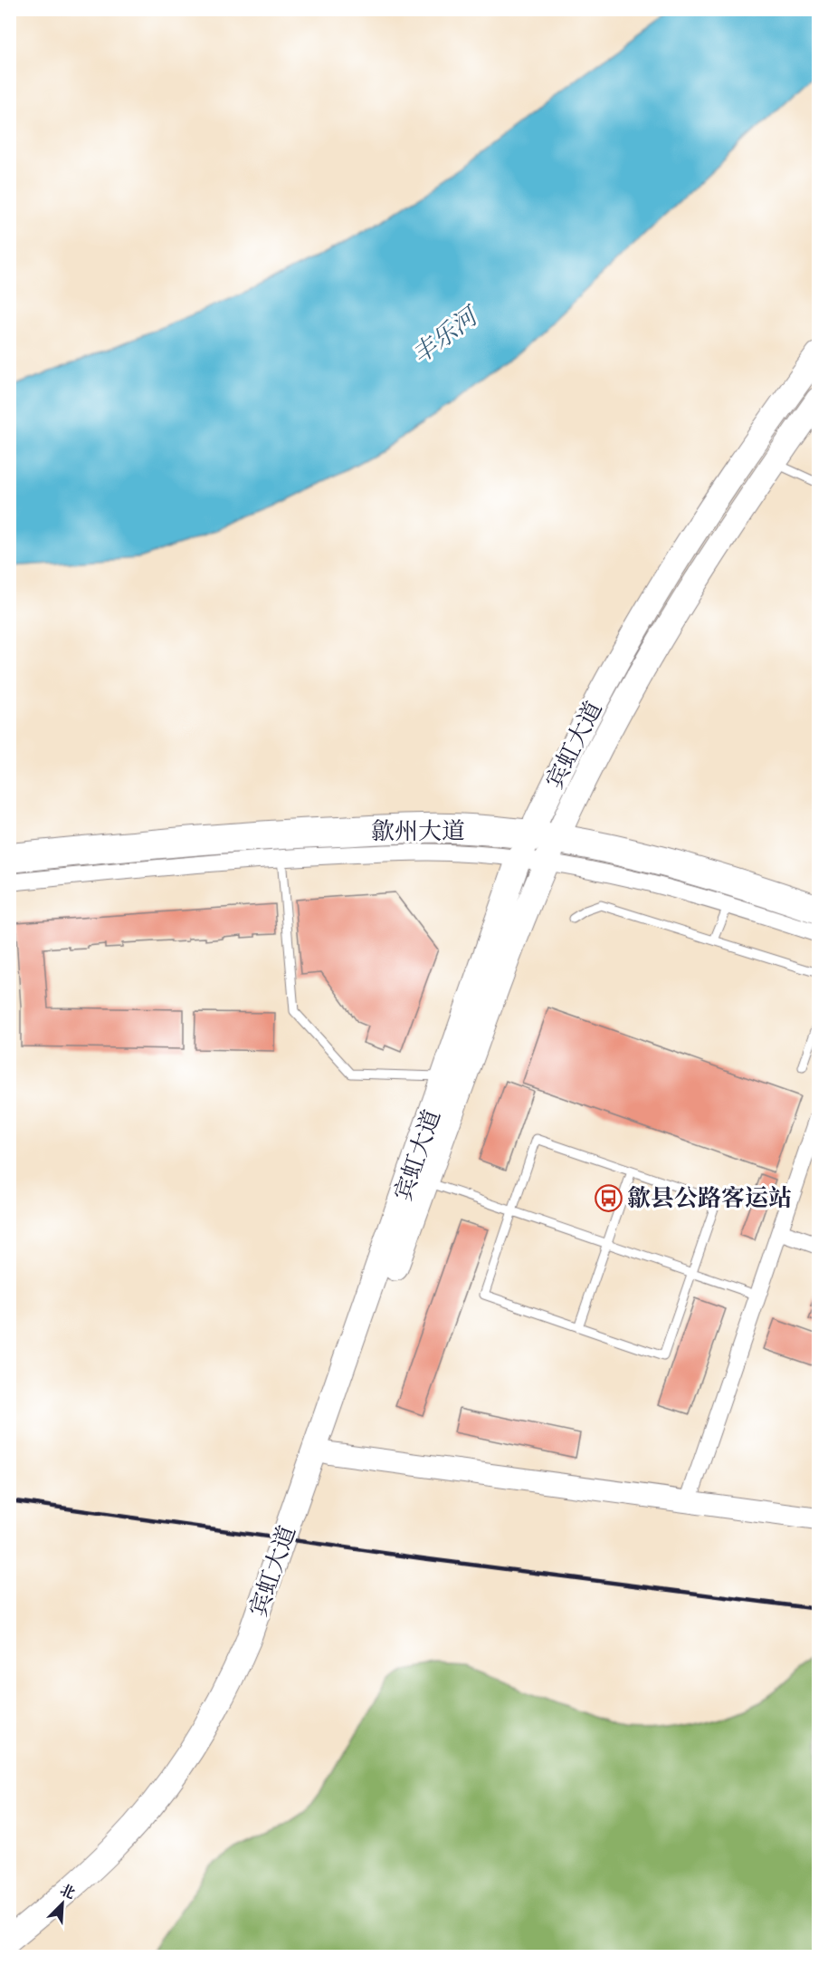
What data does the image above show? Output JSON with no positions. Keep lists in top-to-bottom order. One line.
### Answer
{"streets":{"highway":["歙州大道"],"main road":["宾虹大道"]},"crossings":[["宾虹大道","歙州大道"]],"water":["丰乐河"],"places":{"bus stop":["歙县公路客运站"]},"north":"top right"}
